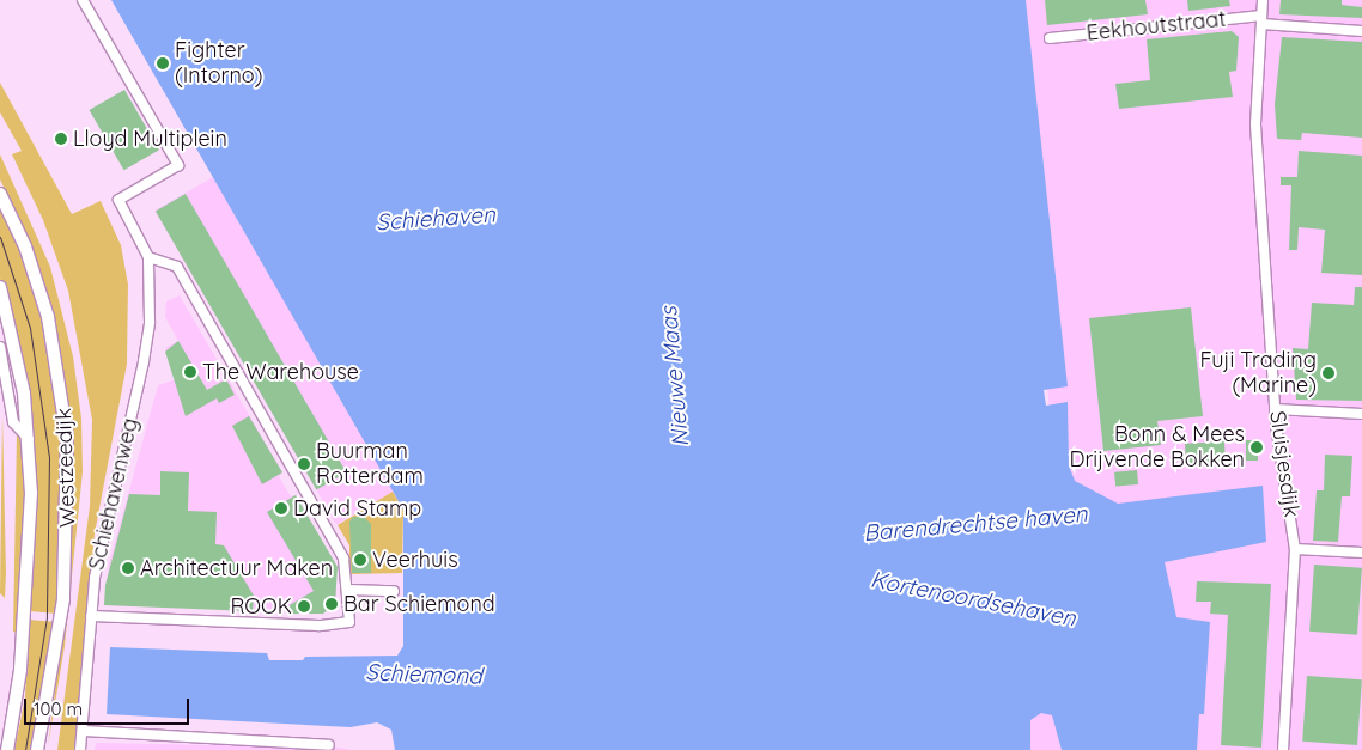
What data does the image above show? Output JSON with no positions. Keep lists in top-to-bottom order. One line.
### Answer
{"streets":{"main road":["Westzeedijk"],"street":["Eekhoutstraat","Sluisjesdijk","Schiehavenweg"]},"crossings":[["Eekhoutstraat","Sluisjesdijk"]],"water":["Schiehaven","Nieuwe Maas","Barendrechtse haven","Kortenoordsehaven","Schiemond"],"places":["Fighter (Intorno)","Lloyd Multiplein","The Warehouse","Fuji Trading (Marine)","Bonn & Mees Drijvende Bokken","Buurman Rotterdam","David Stamp","Veerhuis","Architectuur Maken","Bar Schiemond","ROOK"],"scale_bar":"100 m"}
